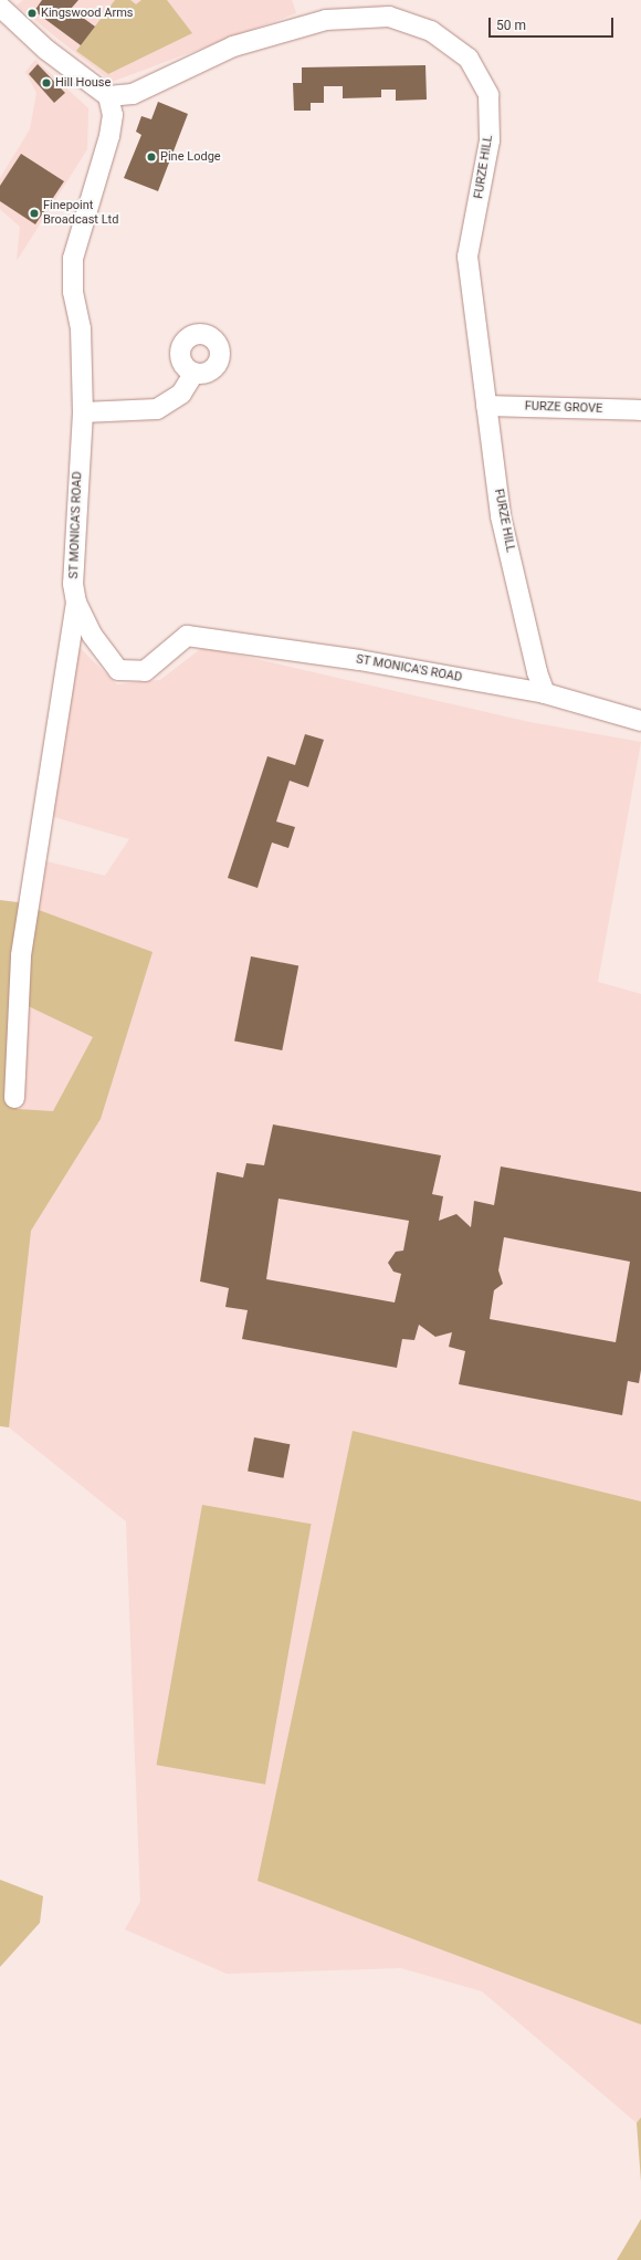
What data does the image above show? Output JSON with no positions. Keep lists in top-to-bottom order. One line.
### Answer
{"streets":{"street":["FURZE HILL","FURZE GROVE","ST MONICA'S ROAD"]},"crossings":[["FURZE HILL","FURZE GROVE"],["FURZE HILL","ST MONICA'S ROAD"]],"places":["Kingswood Arms","Hill House","Pine Lodge","Finepoint Broadcast Ltd"],"scale_bar":"50 m"}
